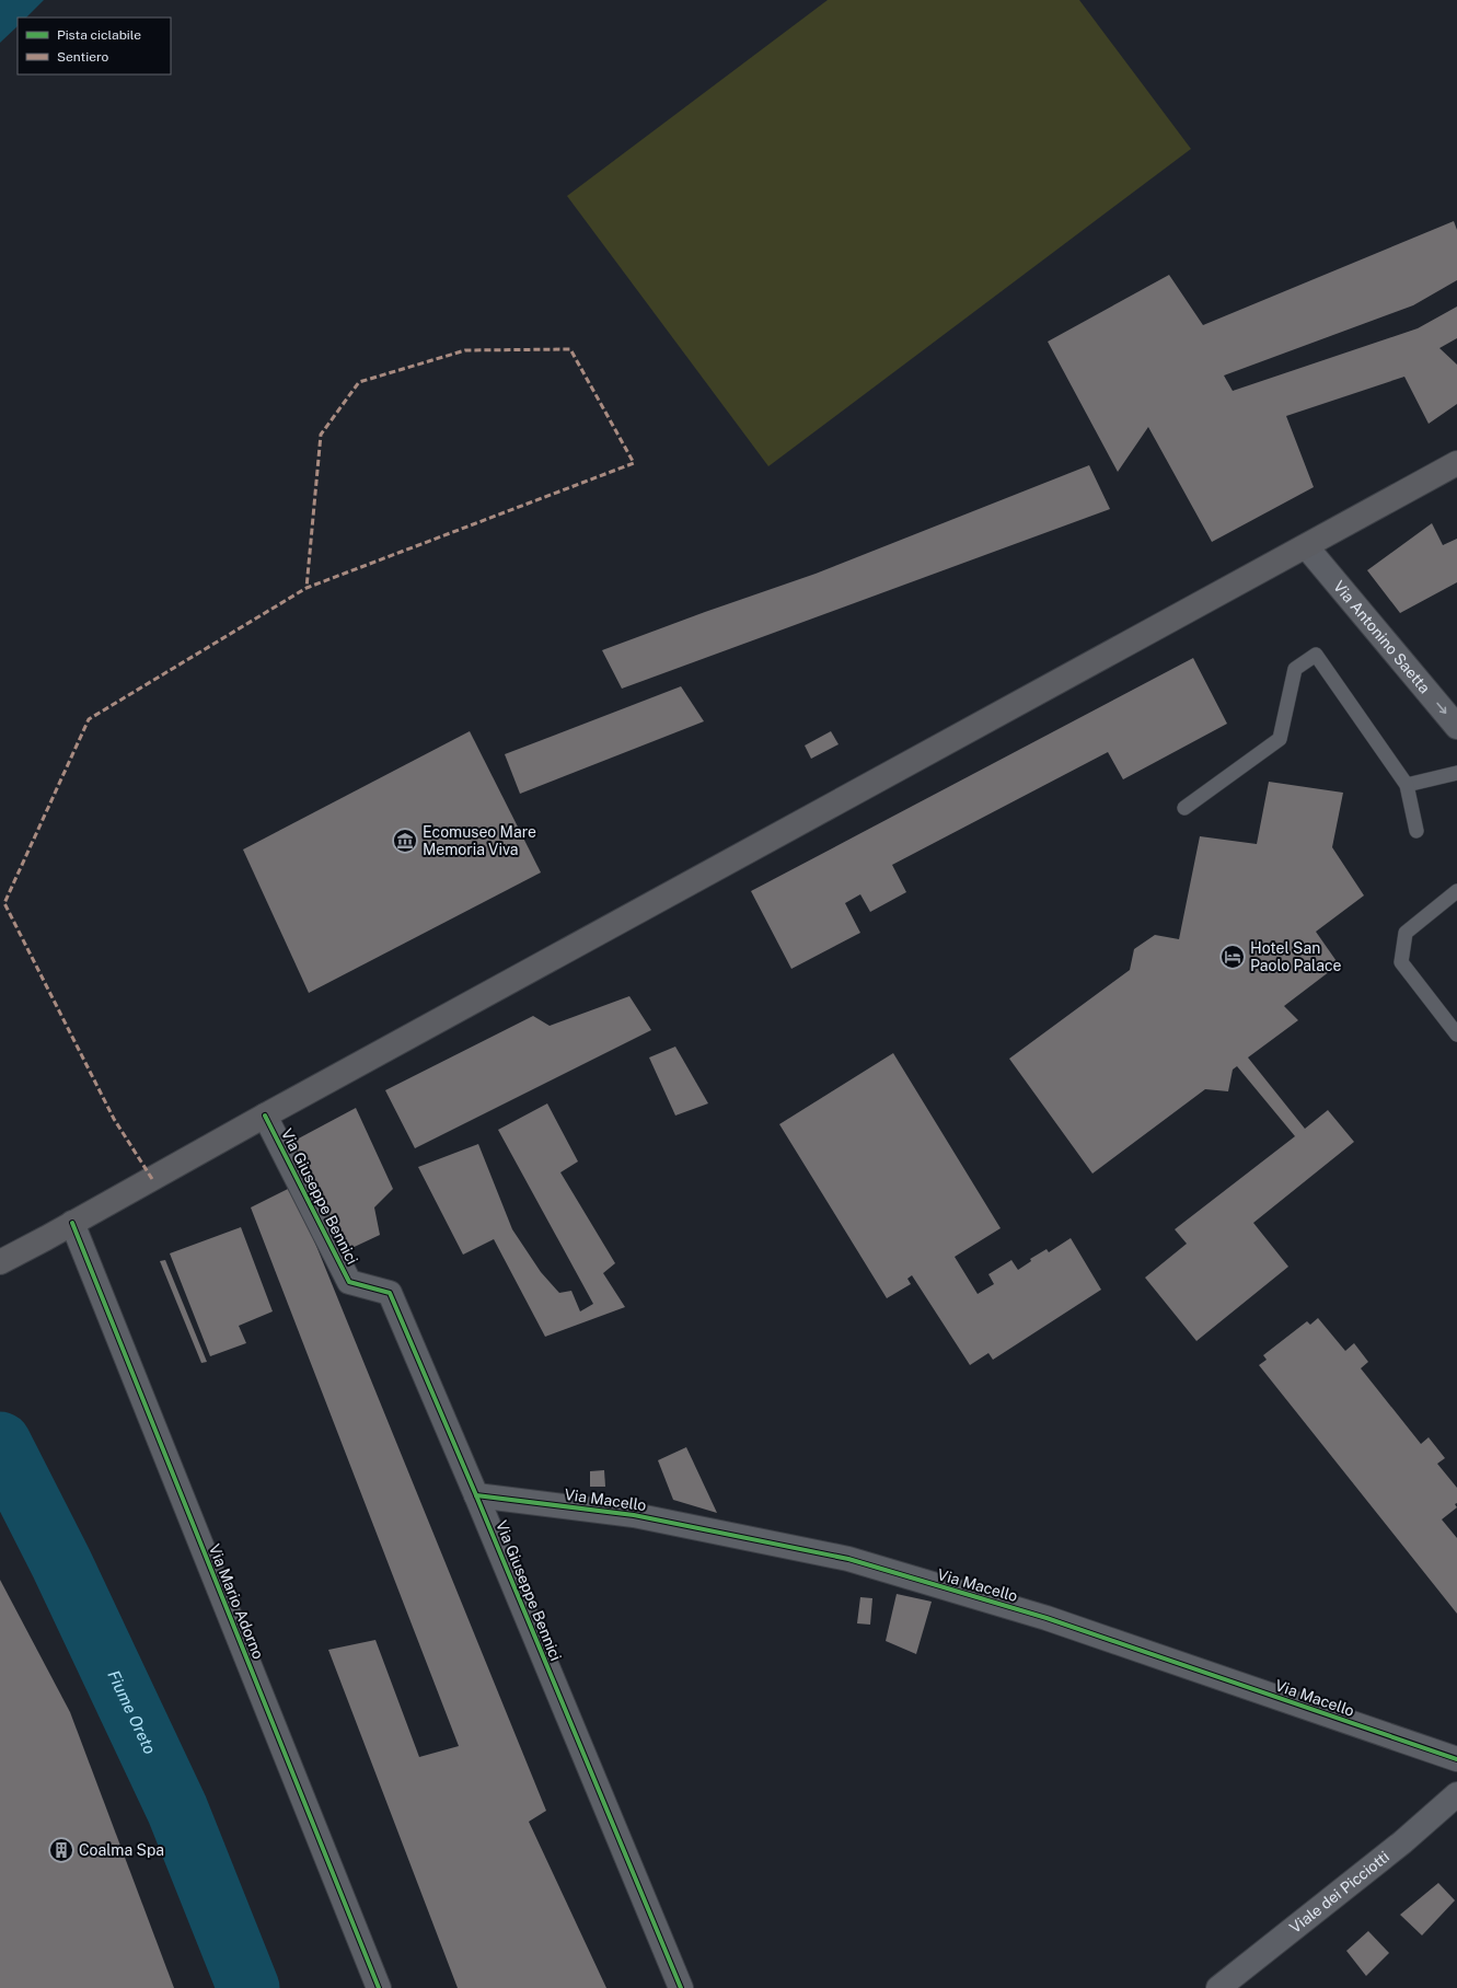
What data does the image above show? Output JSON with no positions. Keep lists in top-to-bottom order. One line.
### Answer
{"streets":{"street":["Via Antonino Saetta","Via Giuseppe Bennici","Via Macello","Via Mario Adorno","Viale dei Picciotti"]},"crossings":[["Via Giuseppe Bennici","Via Macello"]],"one_way":["Via Antonino Saetta"],"water":["Fiume Oreto"],"places":{"museum":["Ecomuseo Mare Memoria Viva"],"hotel":["Hotel San Paolo Palace"],"building":["Coalma Spa"]},"legend":["Pista ciclabile","Sentiero"]}
